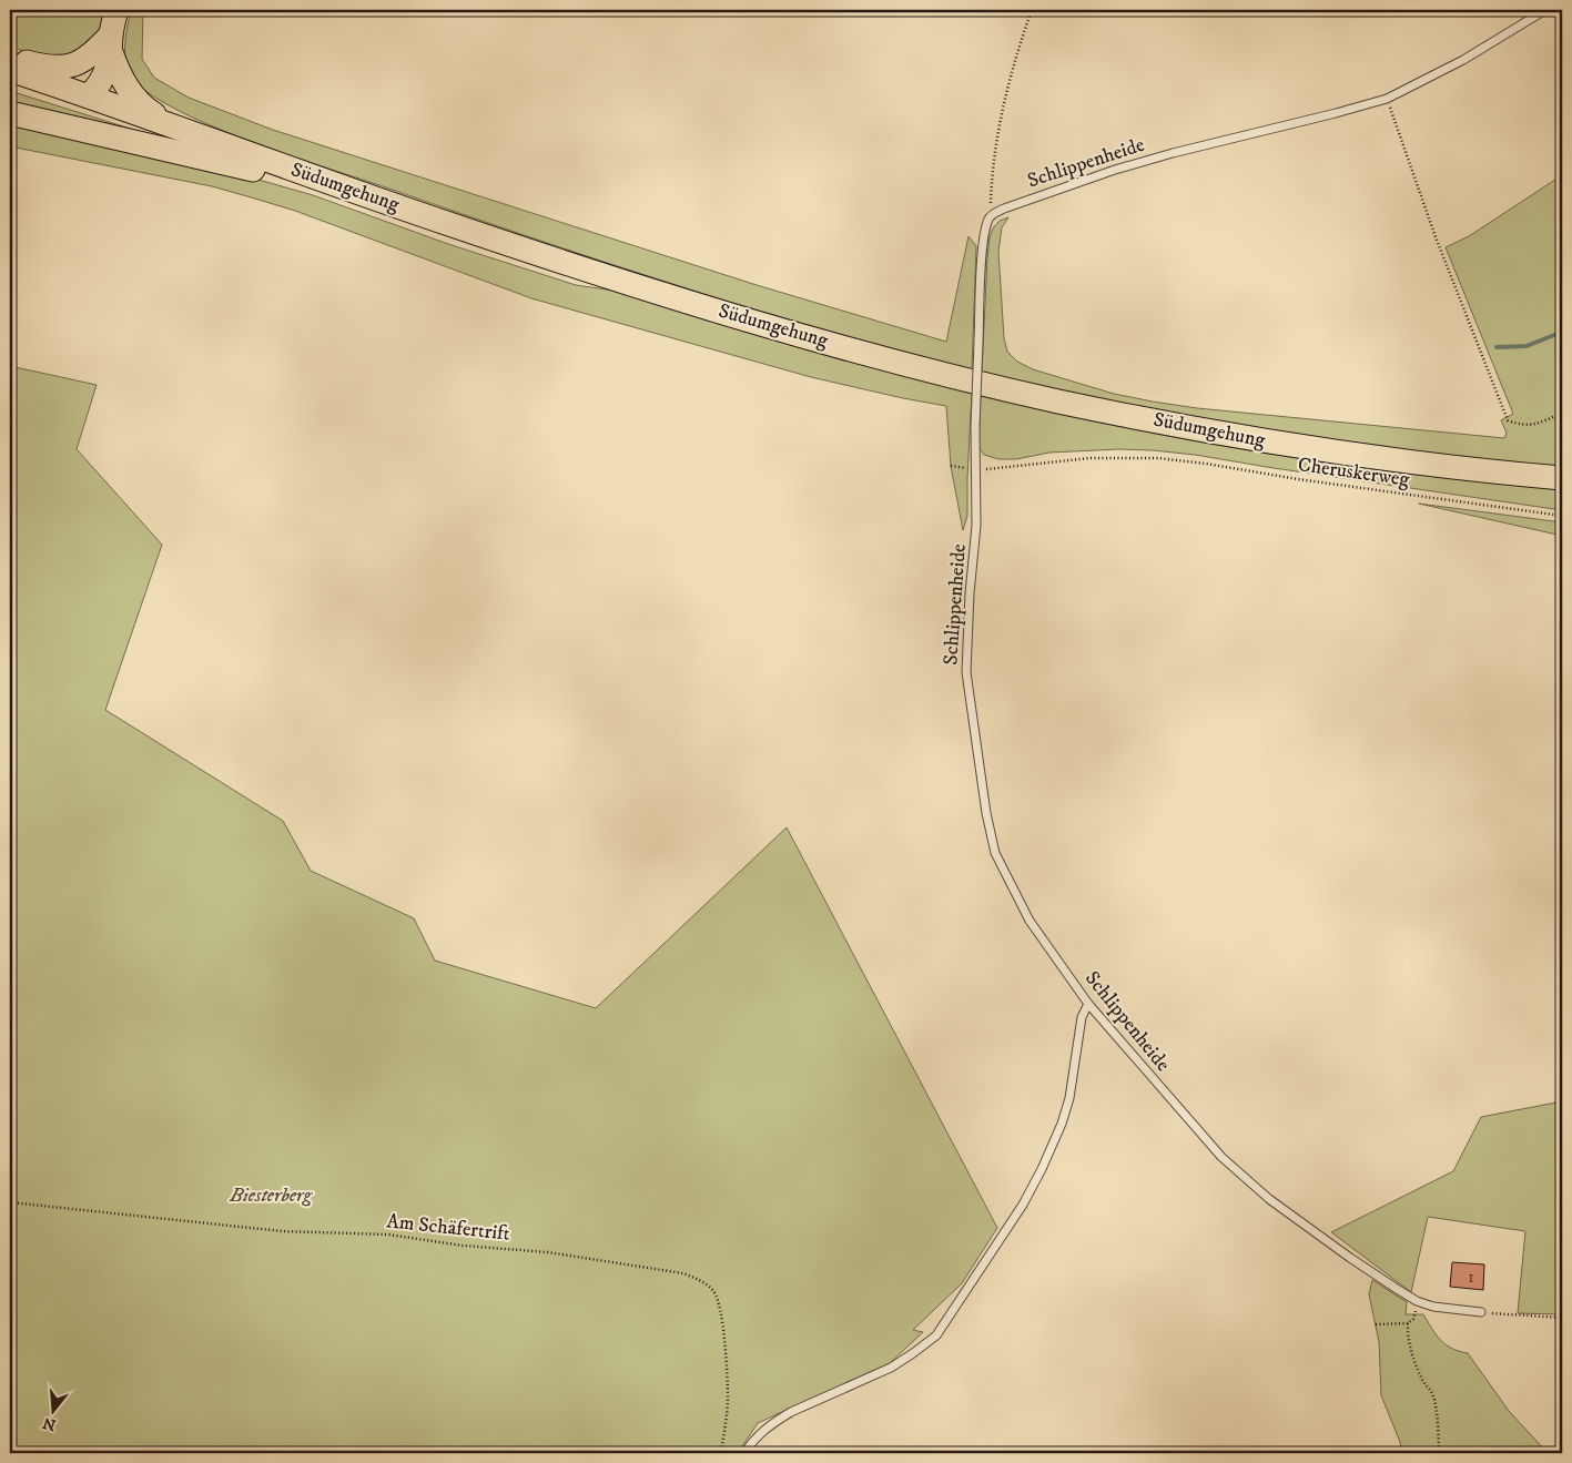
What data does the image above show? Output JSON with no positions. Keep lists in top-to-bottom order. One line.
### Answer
{"streets":{"main road":["Südumgehung"],"lane":["Schlippenheide"],"path":["Cheruskerweg","Am Schäfertrift"]},"crossings":[["Schlippenheide","Cheruskerweg"]],"parks":["Biesterberg"],"house_numbers":["1"],"north":"bottom"}
